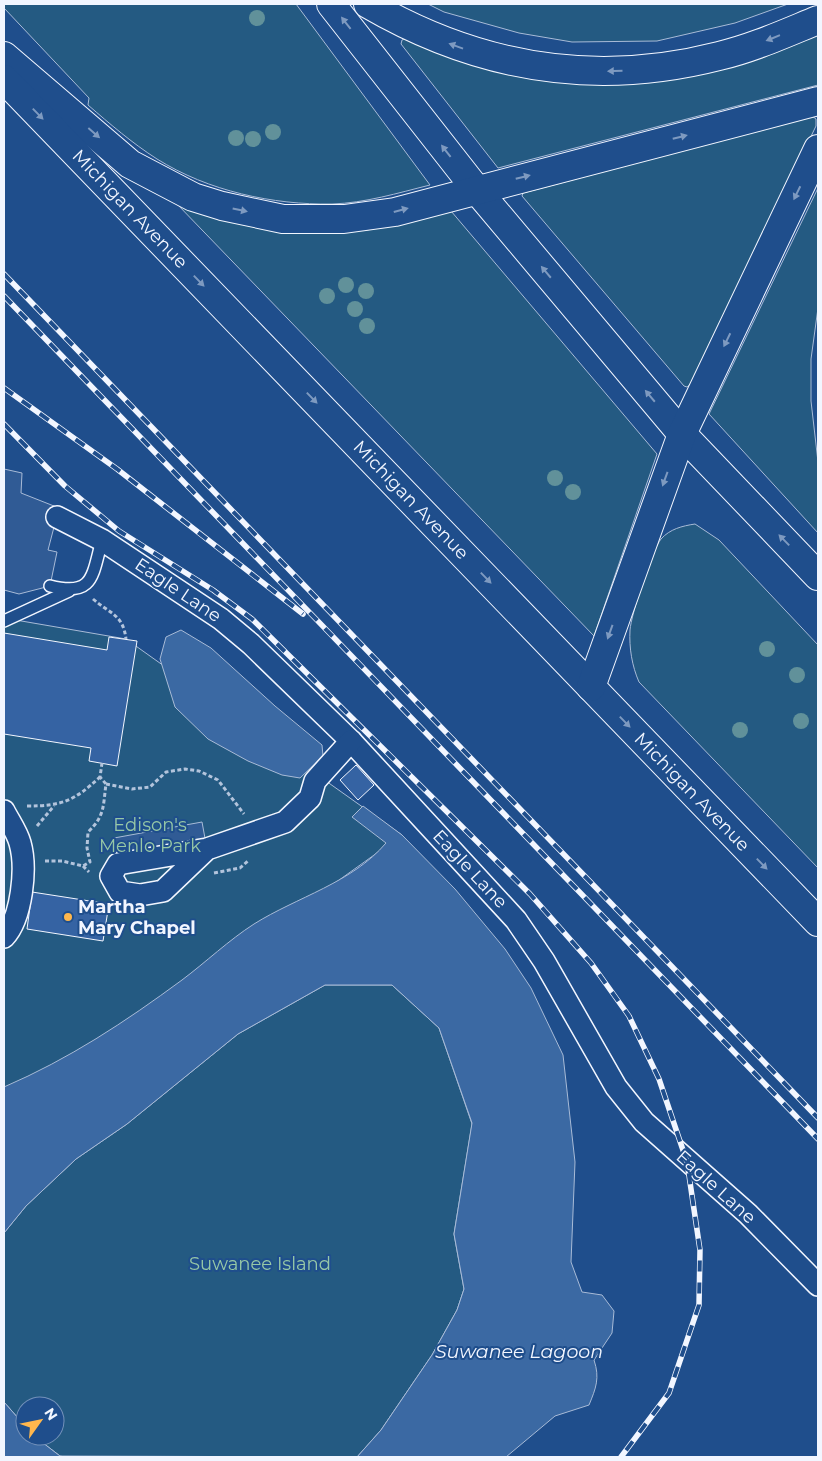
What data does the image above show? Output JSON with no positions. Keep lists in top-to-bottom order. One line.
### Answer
{"streets":{"main road":["Michigan Avenue"],"street":["Eagle Lane"]},"one_way":["Michigan Avenue"],"water":["Suwanee Lagoon"],"parks":["Edison's Menlo Park","Suwanee Island"],"places":["Martha Mary Chapel"],"north":"top right"}
